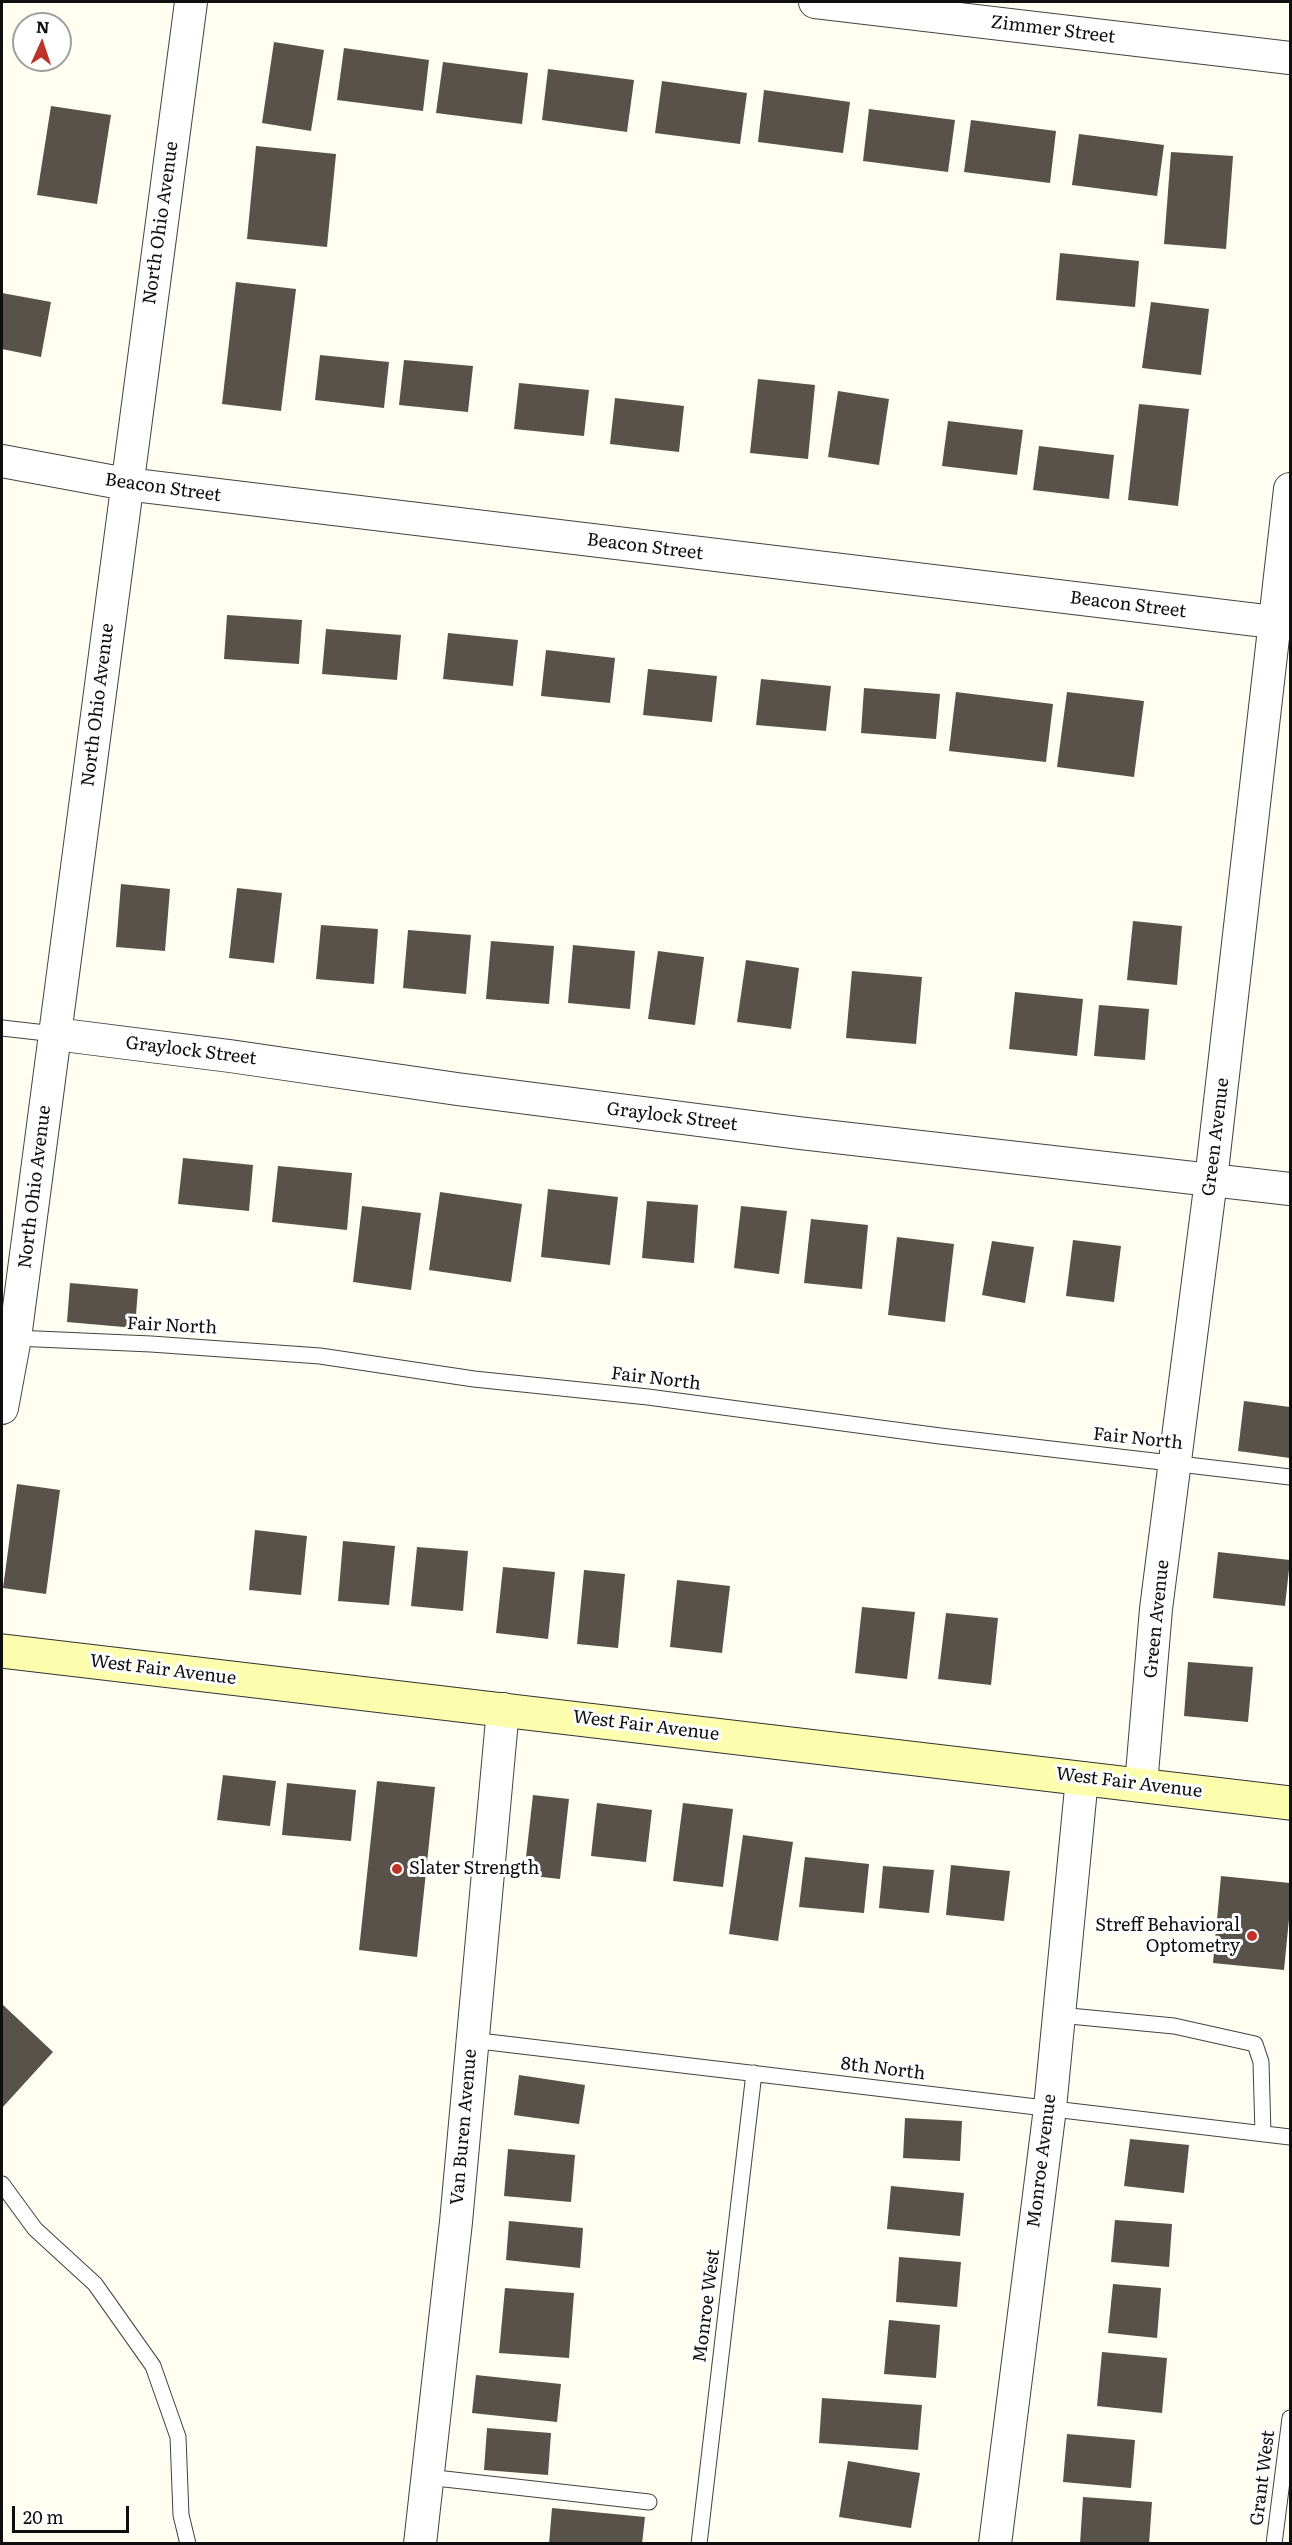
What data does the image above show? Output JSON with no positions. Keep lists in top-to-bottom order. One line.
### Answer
{"streets":{"street":["Zimmer Street","North Ohio Avenue","Beacon Street","Graylock Street","Green Avenue","West Fair Avenue","Van Buren Avenue","Monroe Avenue"],"lane":["Fair North","8th North","Monroe West","Grant West"]},"crossings":[["North Ohio Avenue","Beacon Street"],["North Ohio Avenue","Graylock Street"],["North Ohio Avenue","Fair North"],["Beacon Street","Green Avenue"],["Graylock Street","Green Avenue"],["Green Avenue","Fair North"],["Green Avenue","West Fair Avenue"],["West Fair Avenue","Van Buren Avenue"],["West Fair Avenue","Monroe Avenue"],["8th North","Van Buren Avenue"],["8th North","Monroe Avenue"],["8th North","Monroe West"]],"places":["Slater Strength","Streff Behavioral Optometry"],"scale_bar":"20 m","north":"top"}
